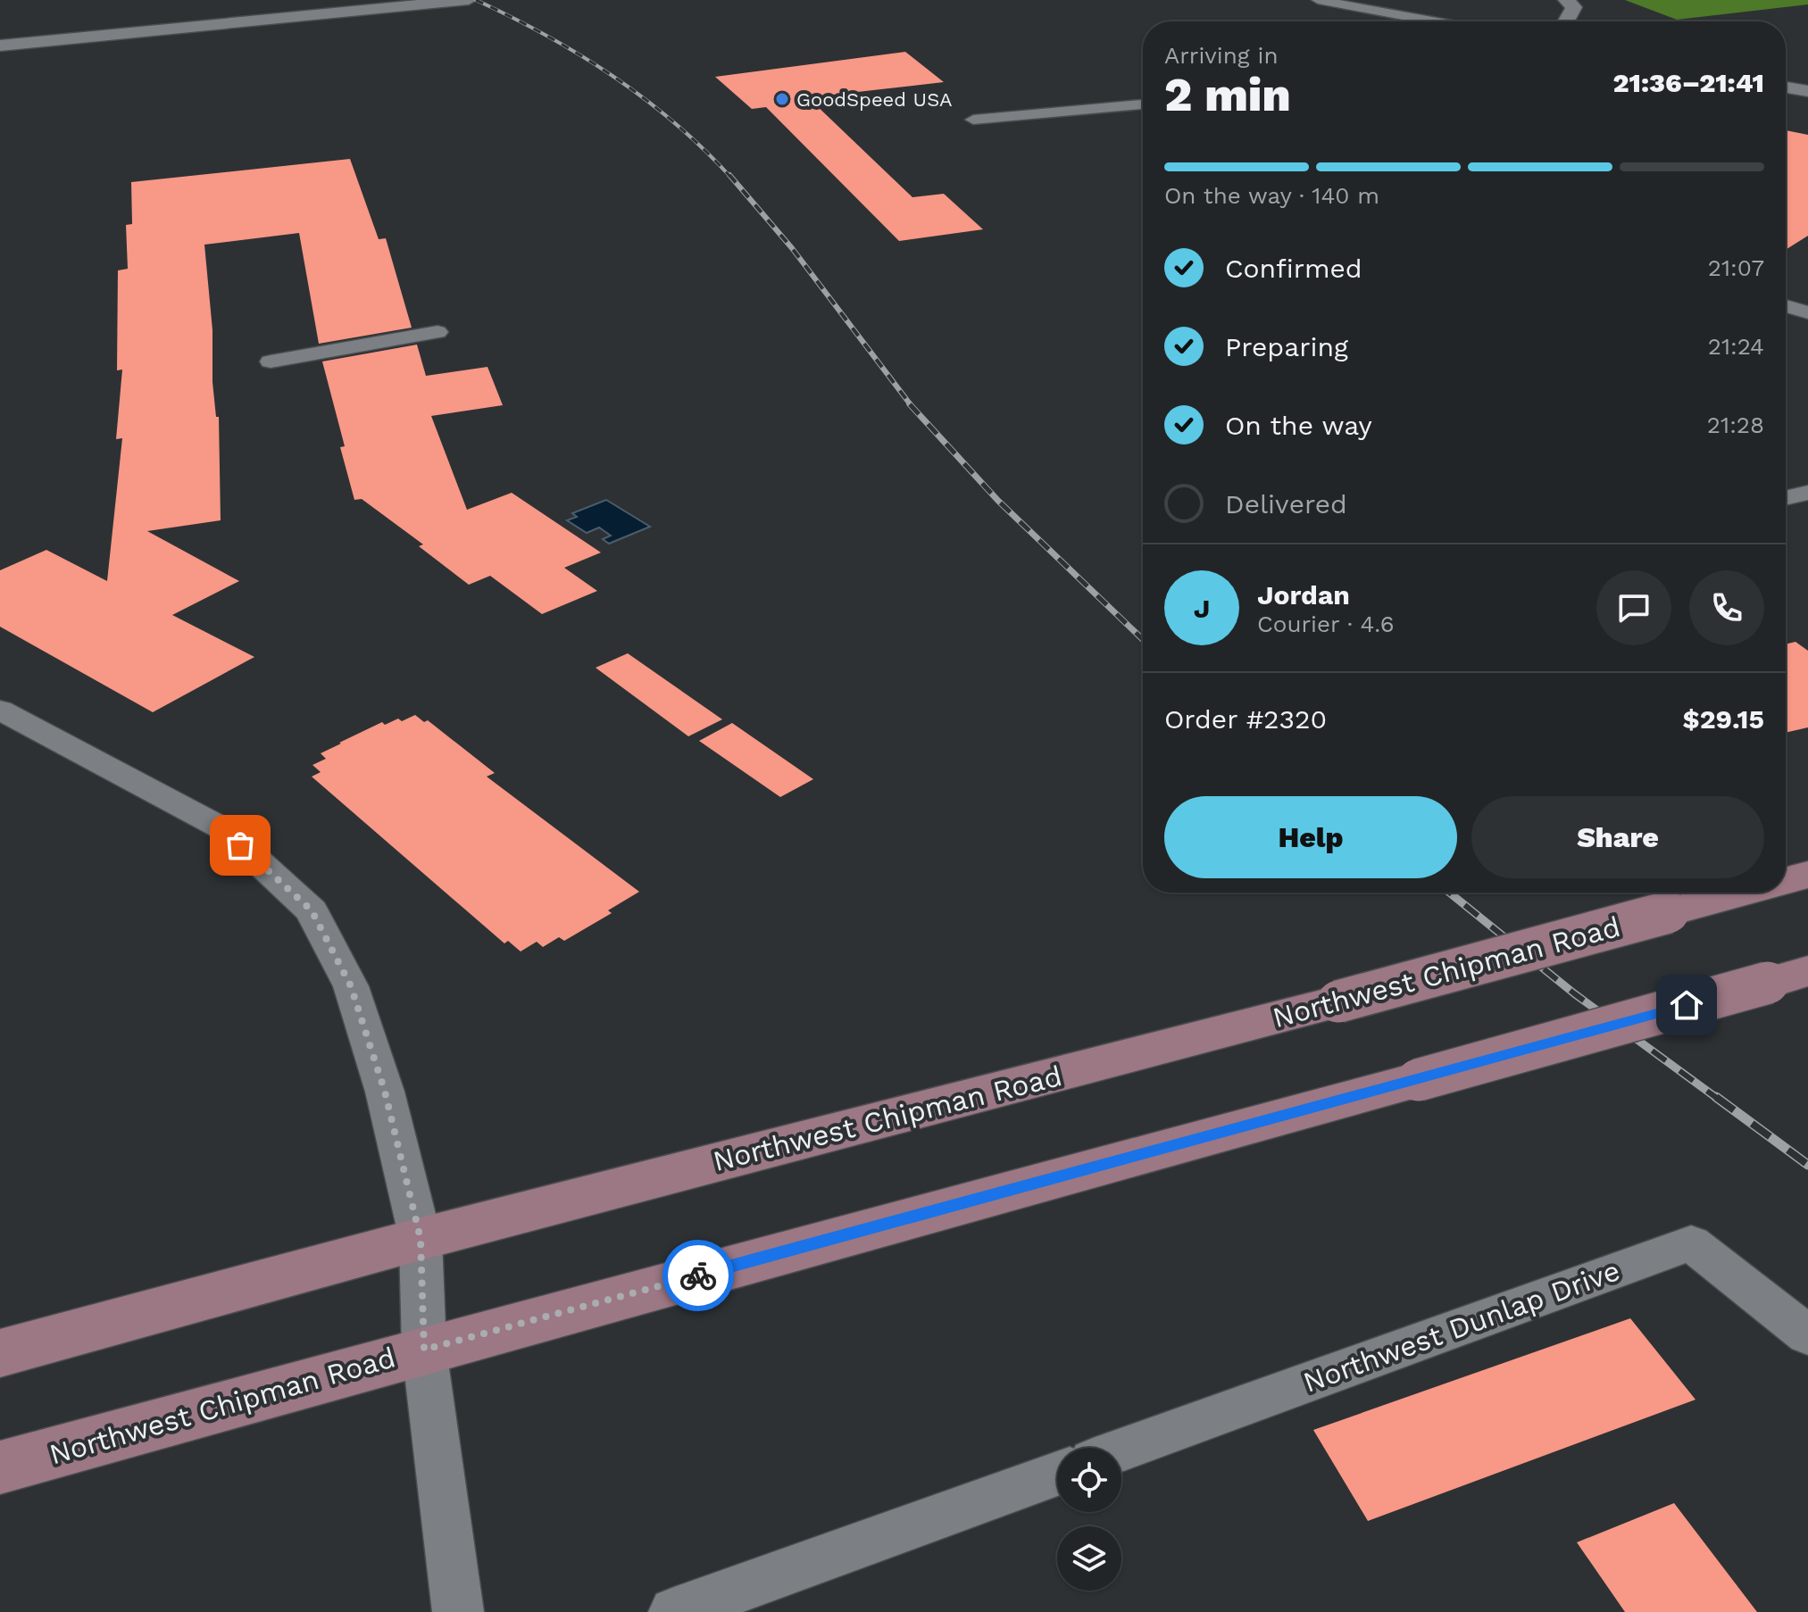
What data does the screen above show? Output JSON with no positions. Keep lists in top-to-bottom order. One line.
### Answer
{"streets":{"main road":["Northwest Chipman Road"],"street":["Northwest Dunlap Drive"]},"places":["GoodSpeed USA"],"page":{"heading":["2 min","Arriving in","21:36–21:41"],"panel":["Jordan","Courier · 4.6","Order #2320","$29.15"],"bar":"On the way · 140 m","list":[["Confirmed","21:07"],["Preparing","21:24"],["On the way","21:28"],"Delivered"],"round":"J","buttons":["Help","Share"]}}
